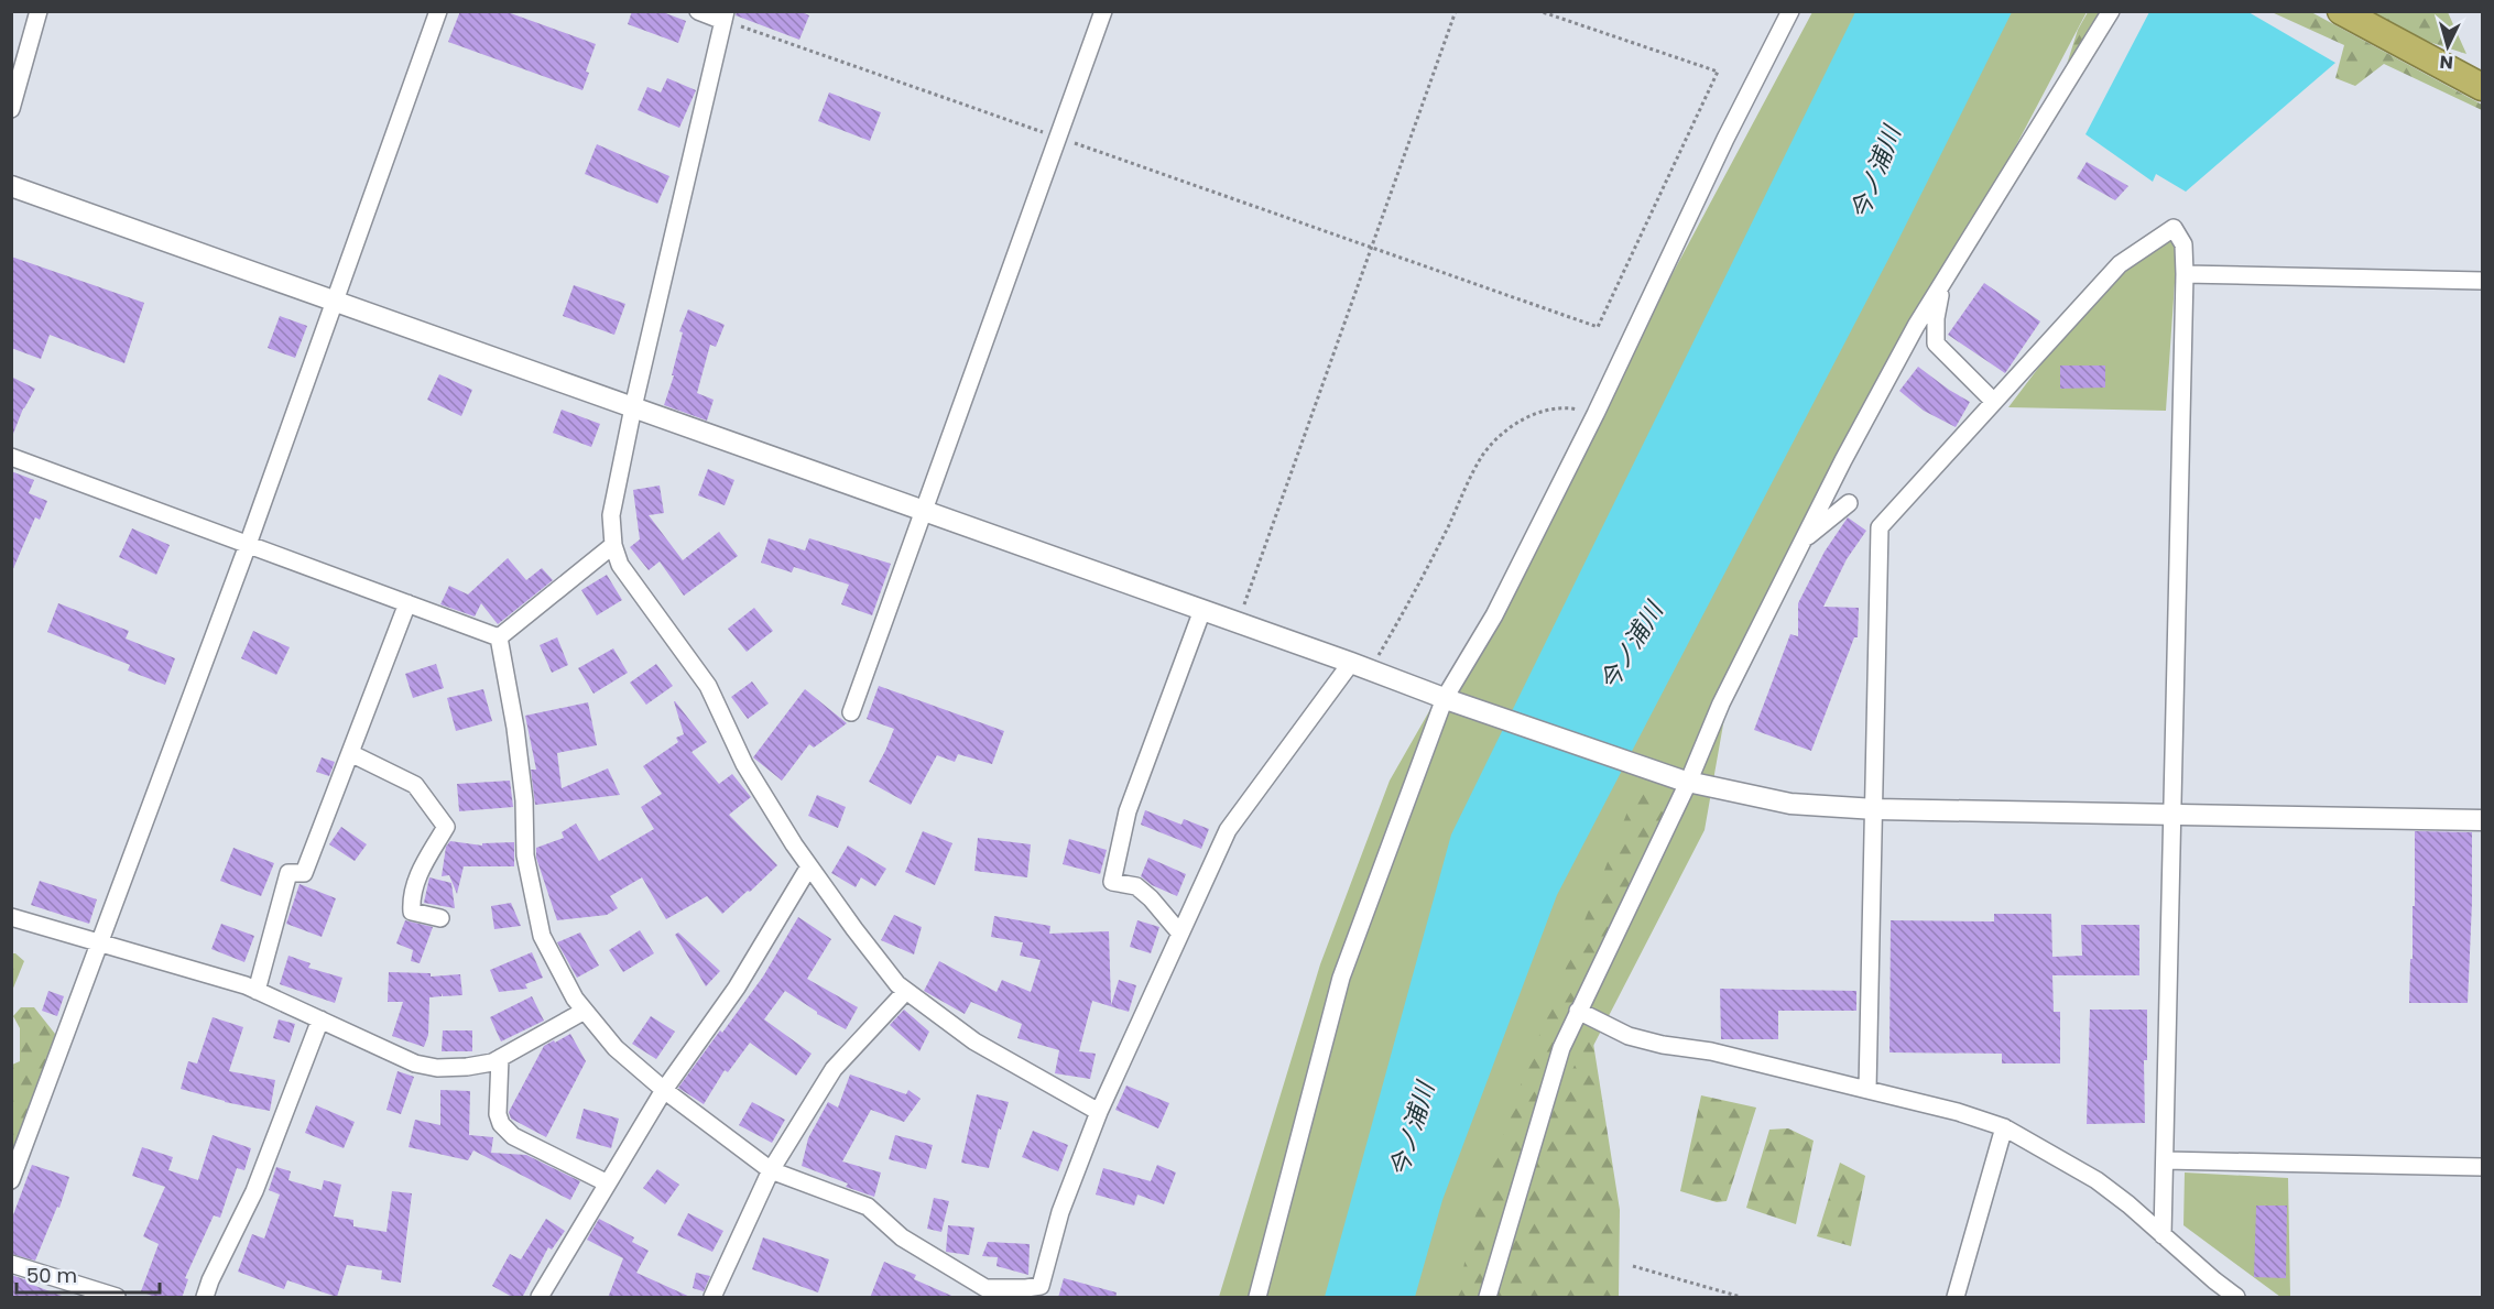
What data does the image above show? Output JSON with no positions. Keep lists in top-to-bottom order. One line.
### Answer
{"water":["今ノ浦川"],"scale_bar":"50 m","north":"bottom"}
